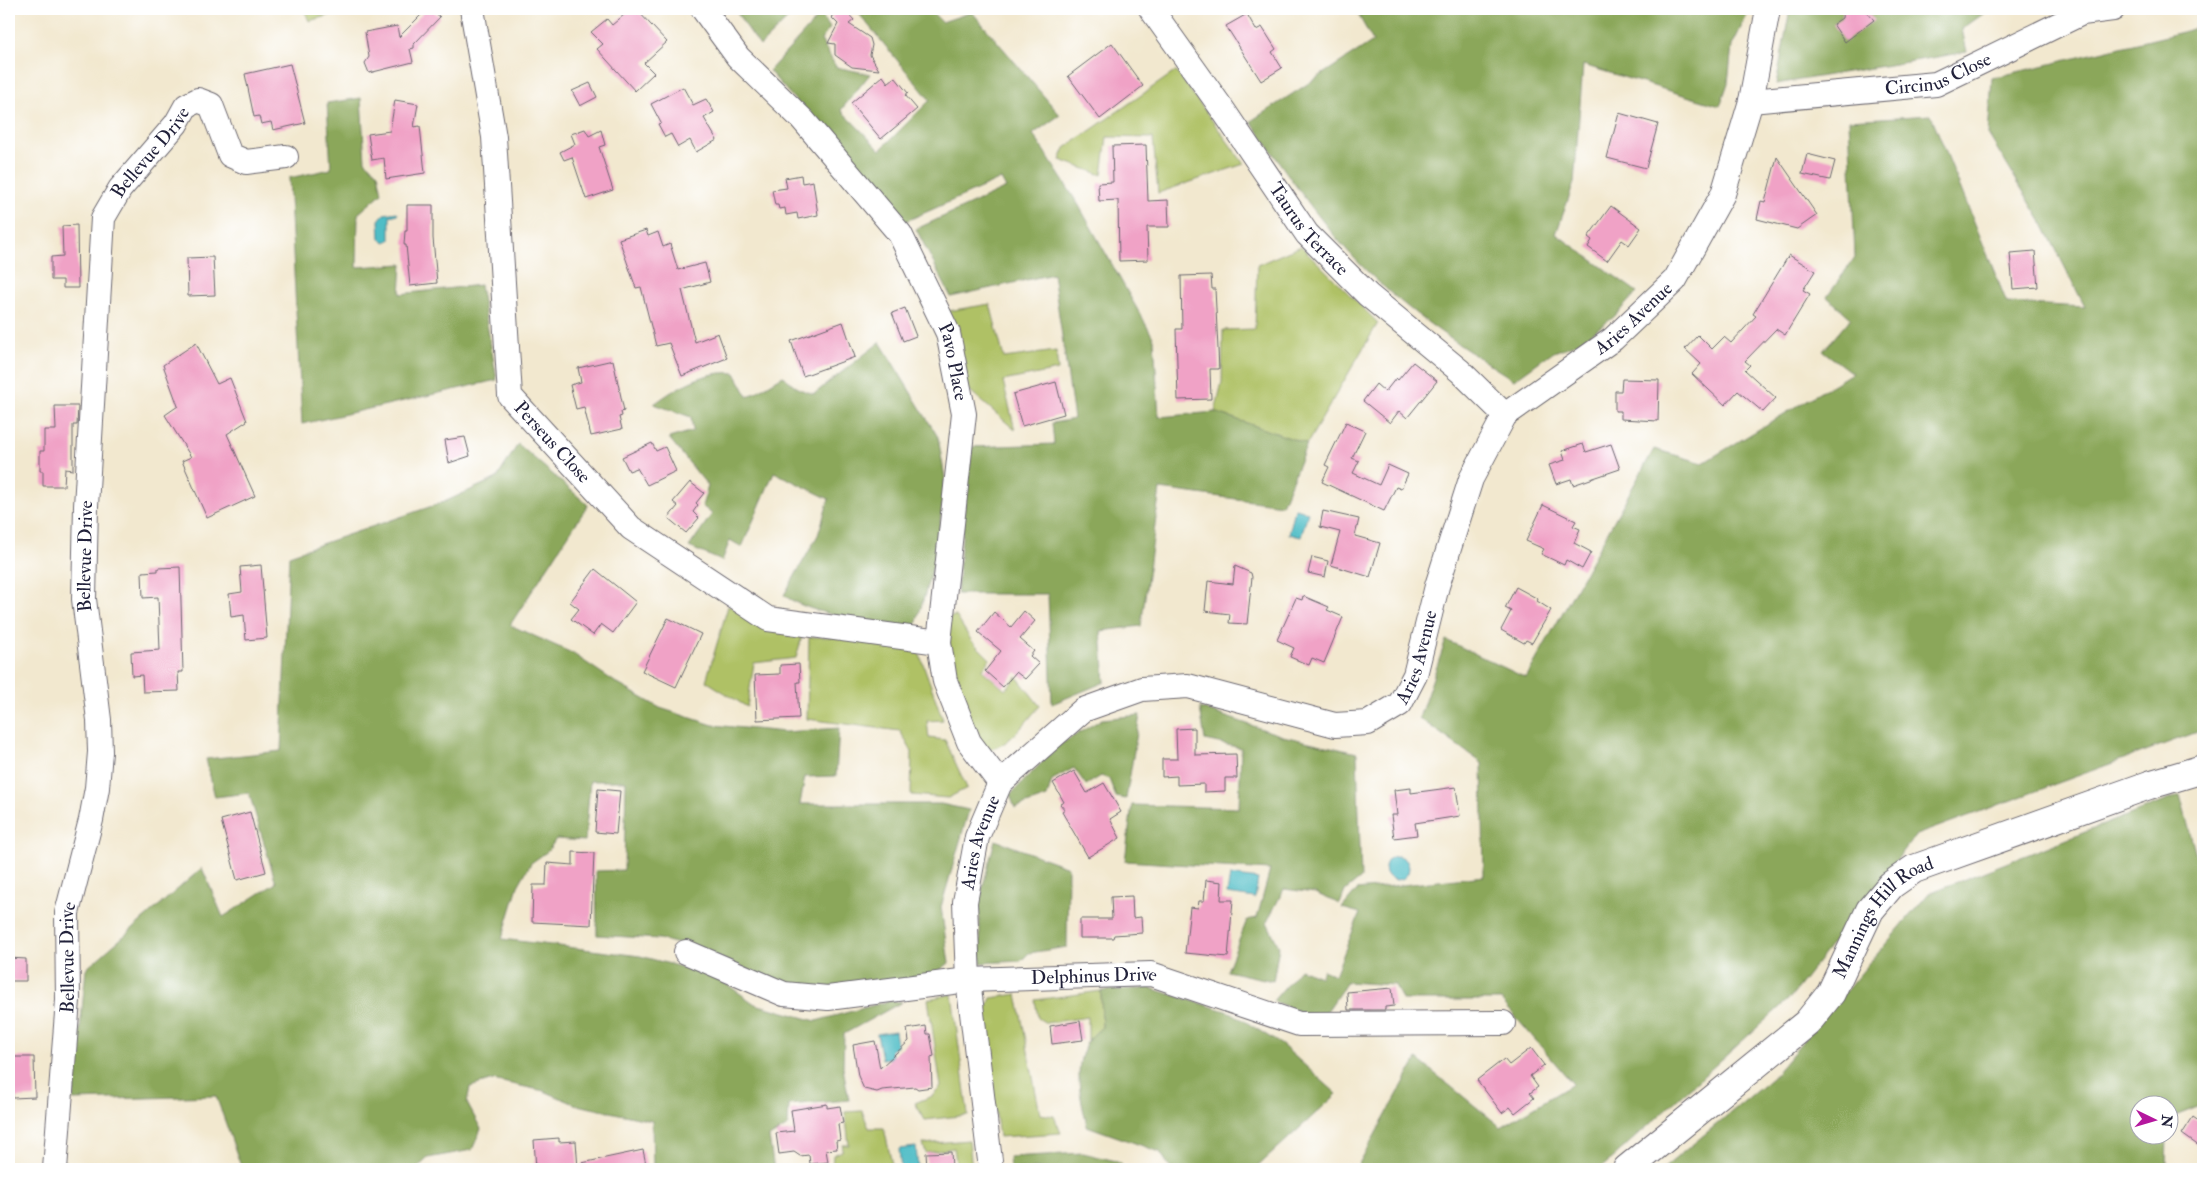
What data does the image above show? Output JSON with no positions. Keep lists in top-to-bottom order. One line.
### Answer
{"streets":{"main road":["Mannings Hill Road"],"street":["Circinus Close","Bellevue Drive","Taurus Terrace","Aries Avenue","Pavo Place","Perseus Close","Delphinus Drive"]},"crossings":[["Circinus Close","Aries Avenue"],["Taurus Terrace","Aries Avenue"],["Aries Avenue","Pavo Place"],["Aries Avenue","Delphinus Drive"],["Pavo Place","Perseus Close"]],"north":"right"}
